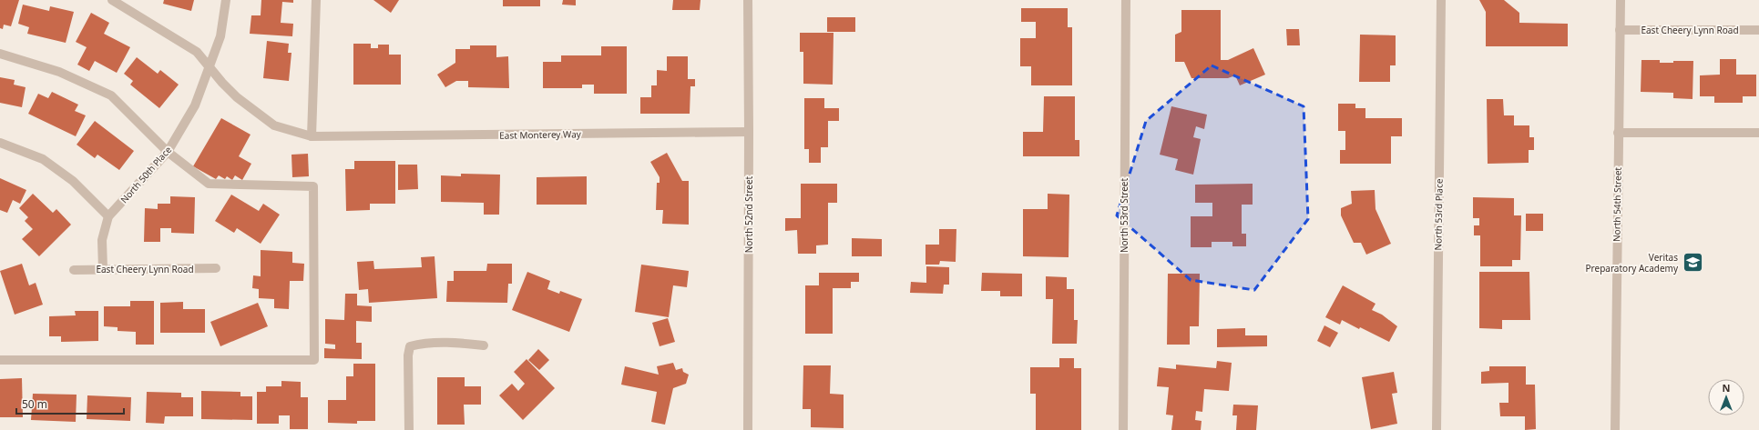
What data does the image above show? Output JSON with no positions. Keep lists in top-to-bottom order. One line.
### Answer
{"streets":{"street":["East Cheery Lynn Road","East Monterey Way","North 50th Place","North 54th Street","North 52nd Street","North 53rd Place","North 53rd Street"]},"crossings":[["East Cheery Lynn Road","North 50th Place"],["East Cheery Lynn Road","North 54th Street"],["East Monterey Way","North 50th Place"],["East Monterey Way","North 52nd Street"]],"places":{"school or university":["Veritas Preparatory Academy"]},"scale_bar":"50 m","north":"top"}
